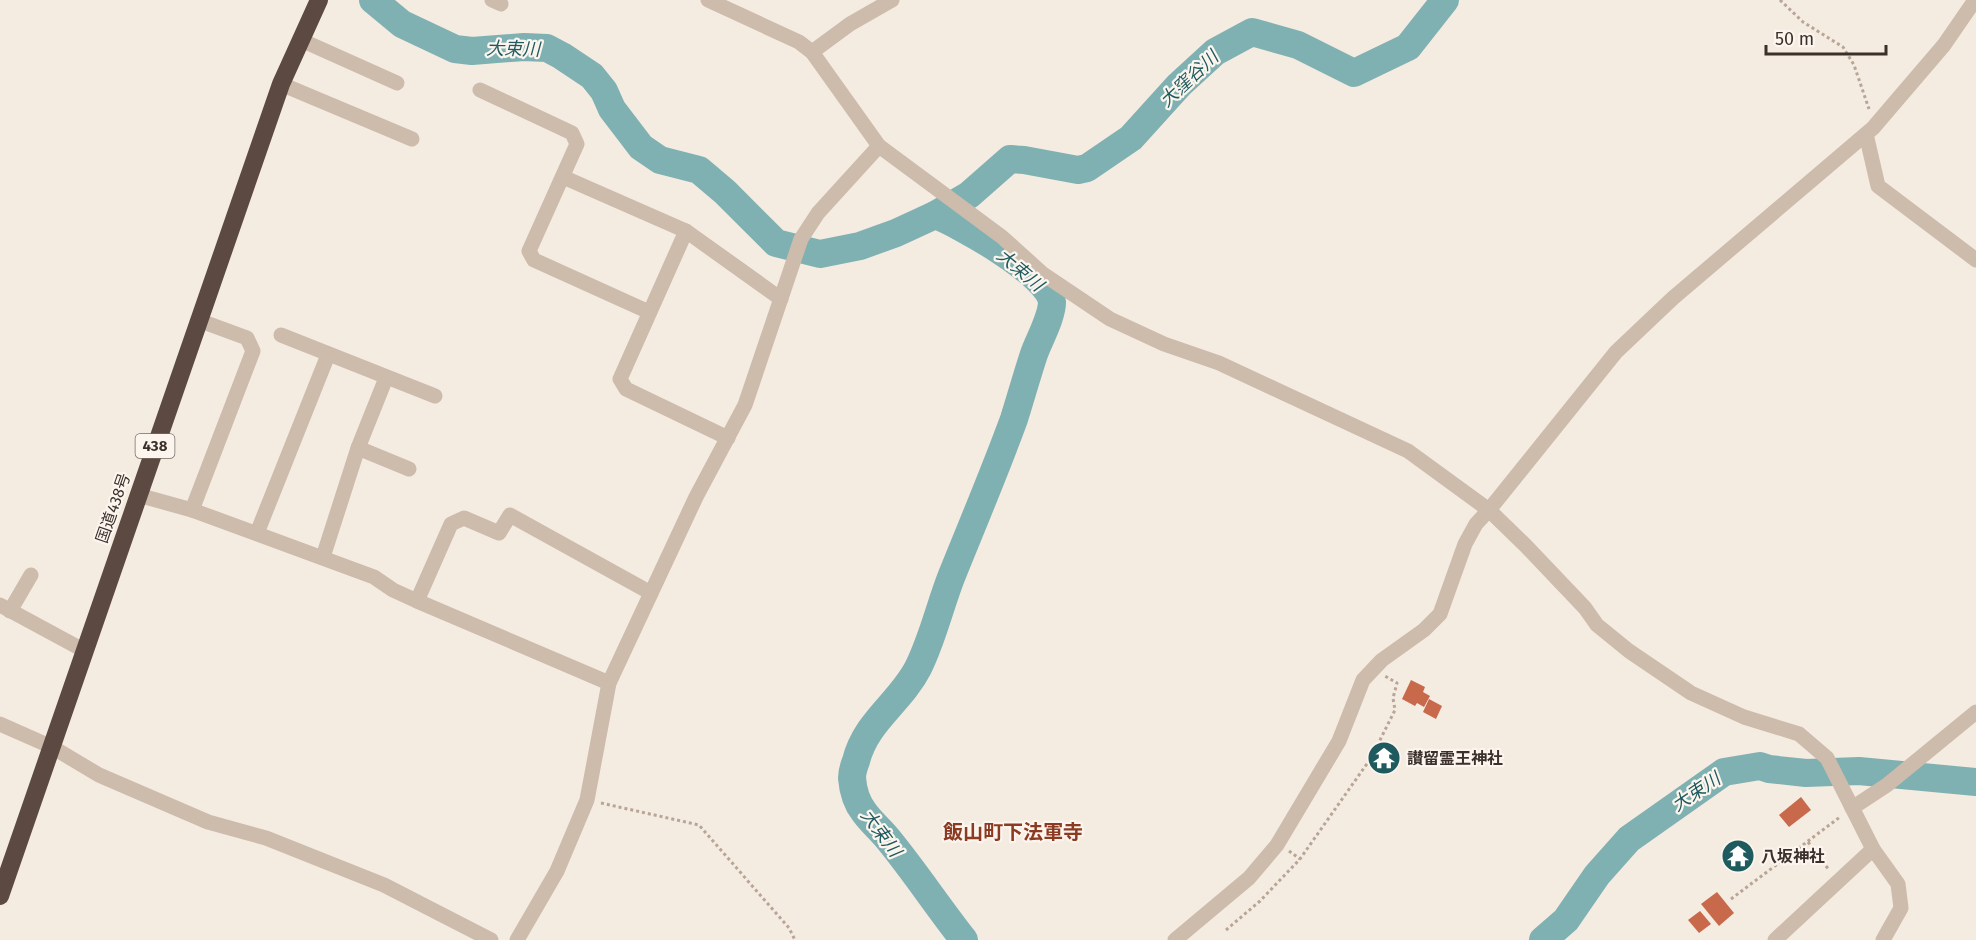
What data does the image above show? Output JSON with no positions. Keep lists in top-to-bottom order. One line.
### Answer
{"streets":{"highway":["438","国道438号"]},"districts":["飯山町下法軍寺"],"water":["大束川","大窪谷川"],"places":{"temple":["讃留霊王神社","八坂神社"]},"scale_bar":"50 m"}
